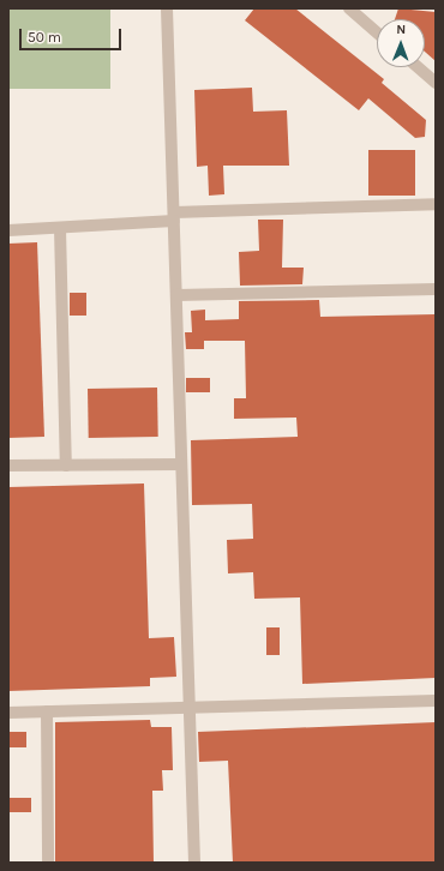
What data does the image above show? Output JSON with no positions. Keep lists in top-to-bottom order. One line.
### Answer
{"scale_bar":"50 m","north":"top"}
